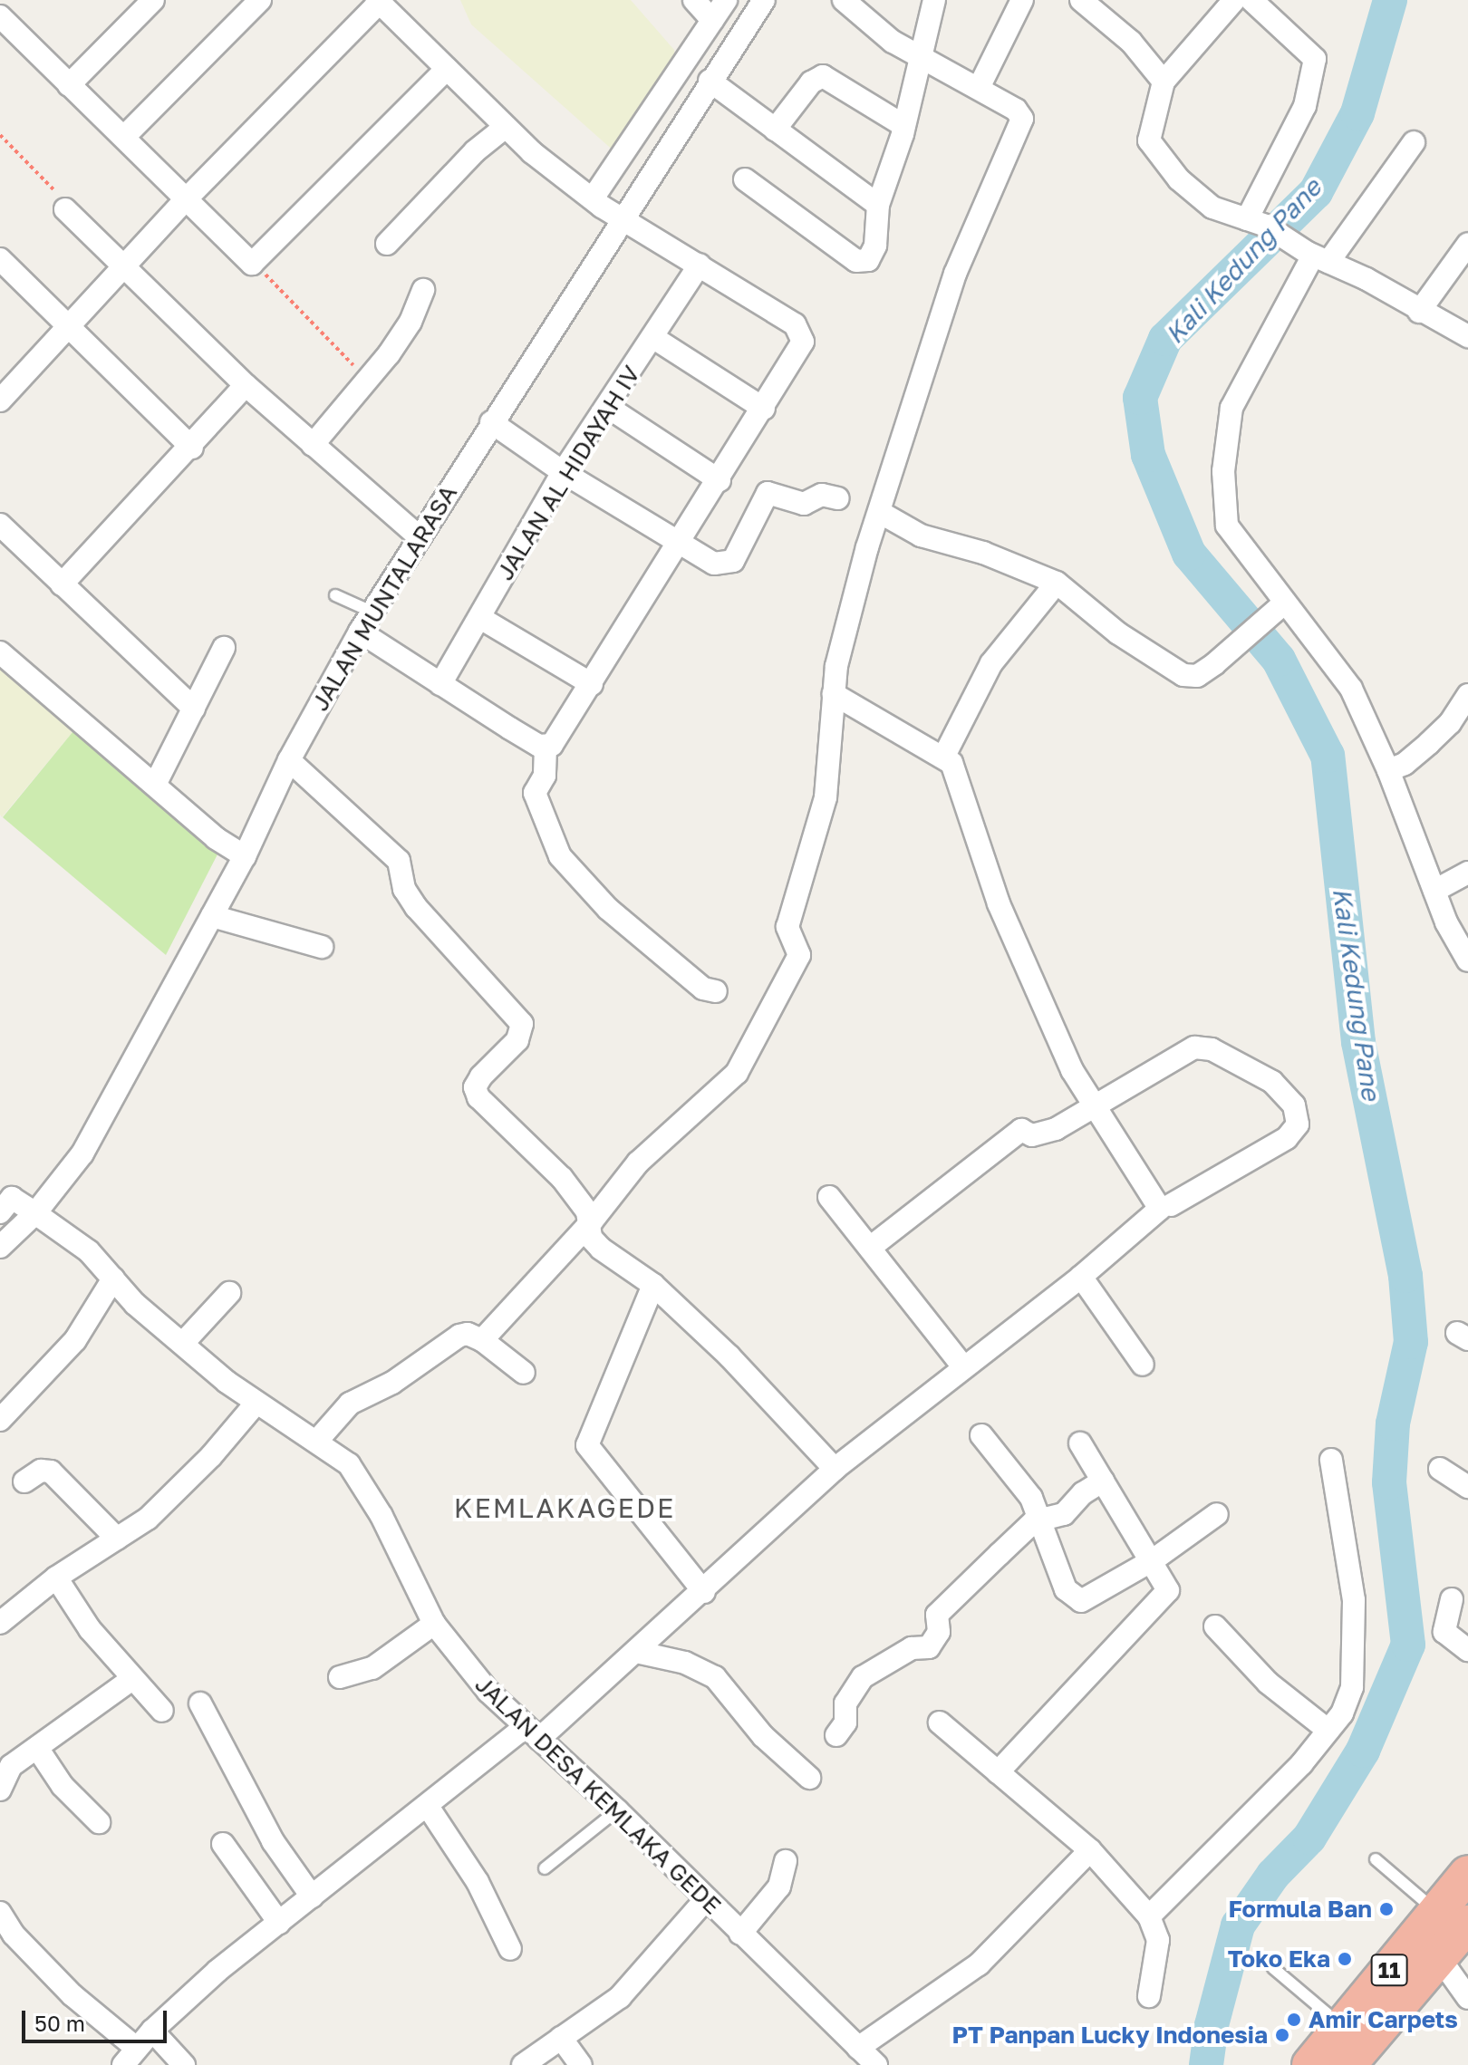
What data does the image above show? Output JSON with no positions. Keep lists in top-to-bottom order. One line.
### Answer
{"streets":{"highway":["11"],"street":["JALAN AL HIDAYAH IV","JALAN MUNTALARASA","JALAN DESA KEMLAKA GEDE"]},"crossings":[["JALAN MUNTALARASA","JALAN DESA KEMLAKA GEDE"]],"districts":["KEMLAKAGEDE"],"water":["Kali Kedung Pane"],"places":["Formula Ban","Toko Eka","Amir Carpets","PT Panpan Lucky Indonesia"],"scale_bar":"50 m"}
